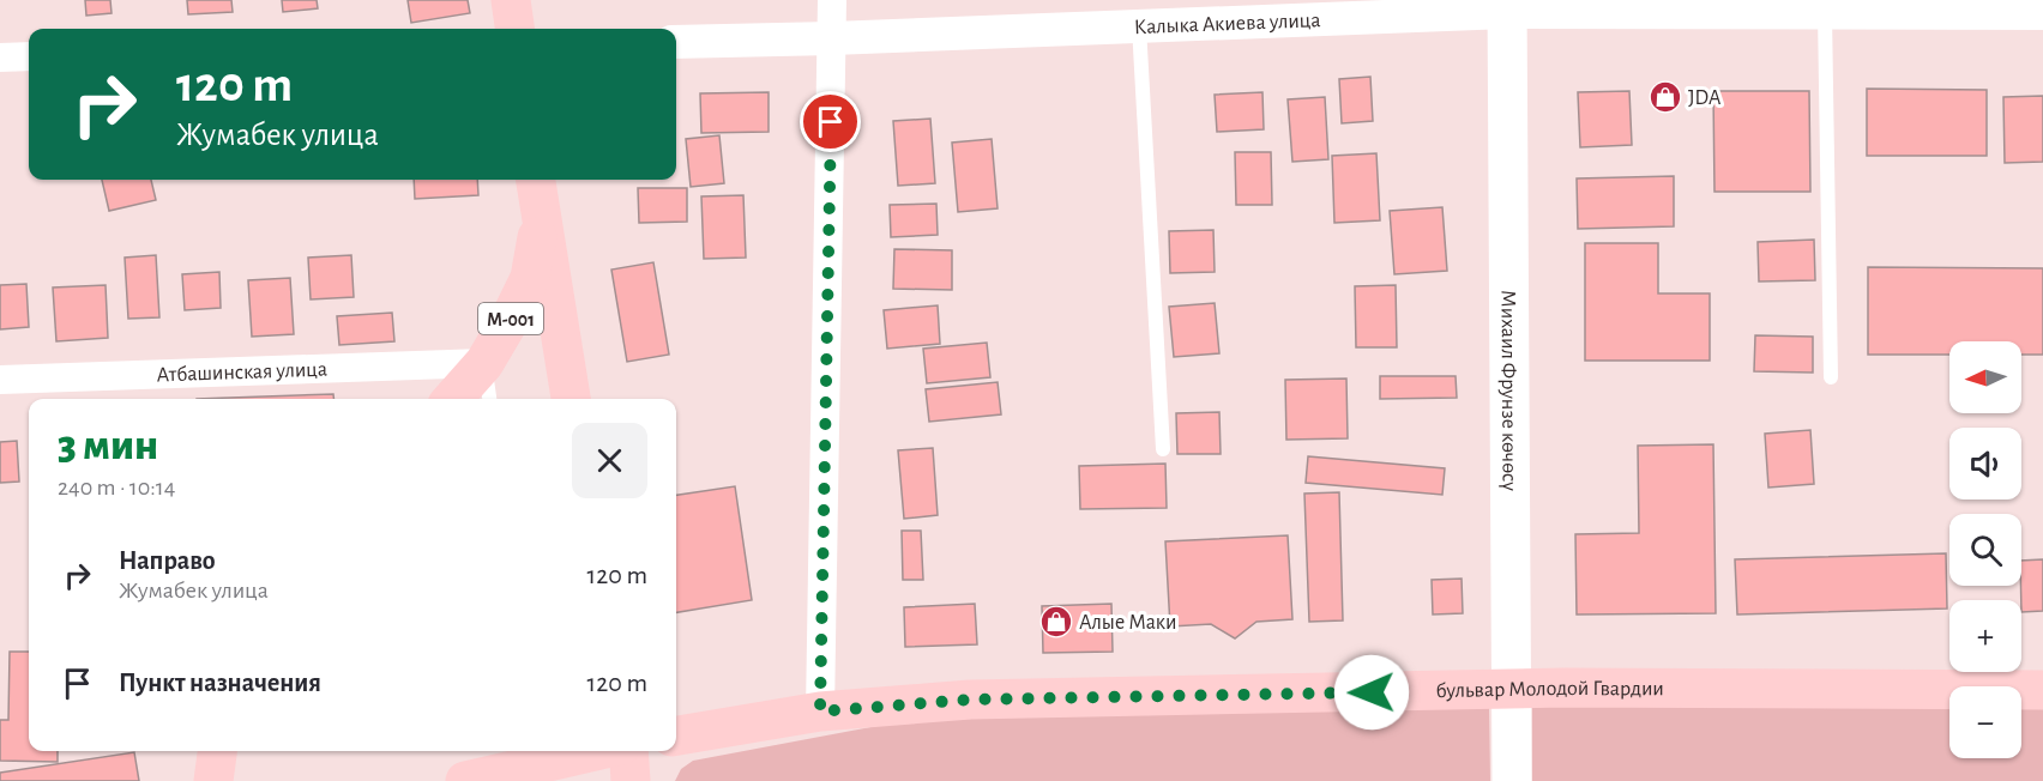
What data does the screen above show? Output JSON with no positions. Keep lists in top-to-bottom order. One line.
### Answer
{"streets":{"main road":["М-001","Михаил Фрунзе көчөсү","бульвар Молодой Гвардии"],"street":["Калыка Акиева улица","Атбашинская улица"]},"crossings":[["Калыка Акиева улица","Михаил Фрунзе көчөсү"],["М-001","Атбашинская улица"],["Михаил Фрунзе көчөсү","бульвар Молодой Гвардии"]],"places":{"shop":["JDA","Алые Маки"]},"north":"left","page":{"turn":["120 m","Жумабек улица"],"map_buttons":["+","−"],"heading":["3 мин","240 m · 10:14"],"list":[{"name":"Направо","note":"Жумабек улица","value":"120 m"},{"name":"Пункт назначения","value":"120 m"}]}}
